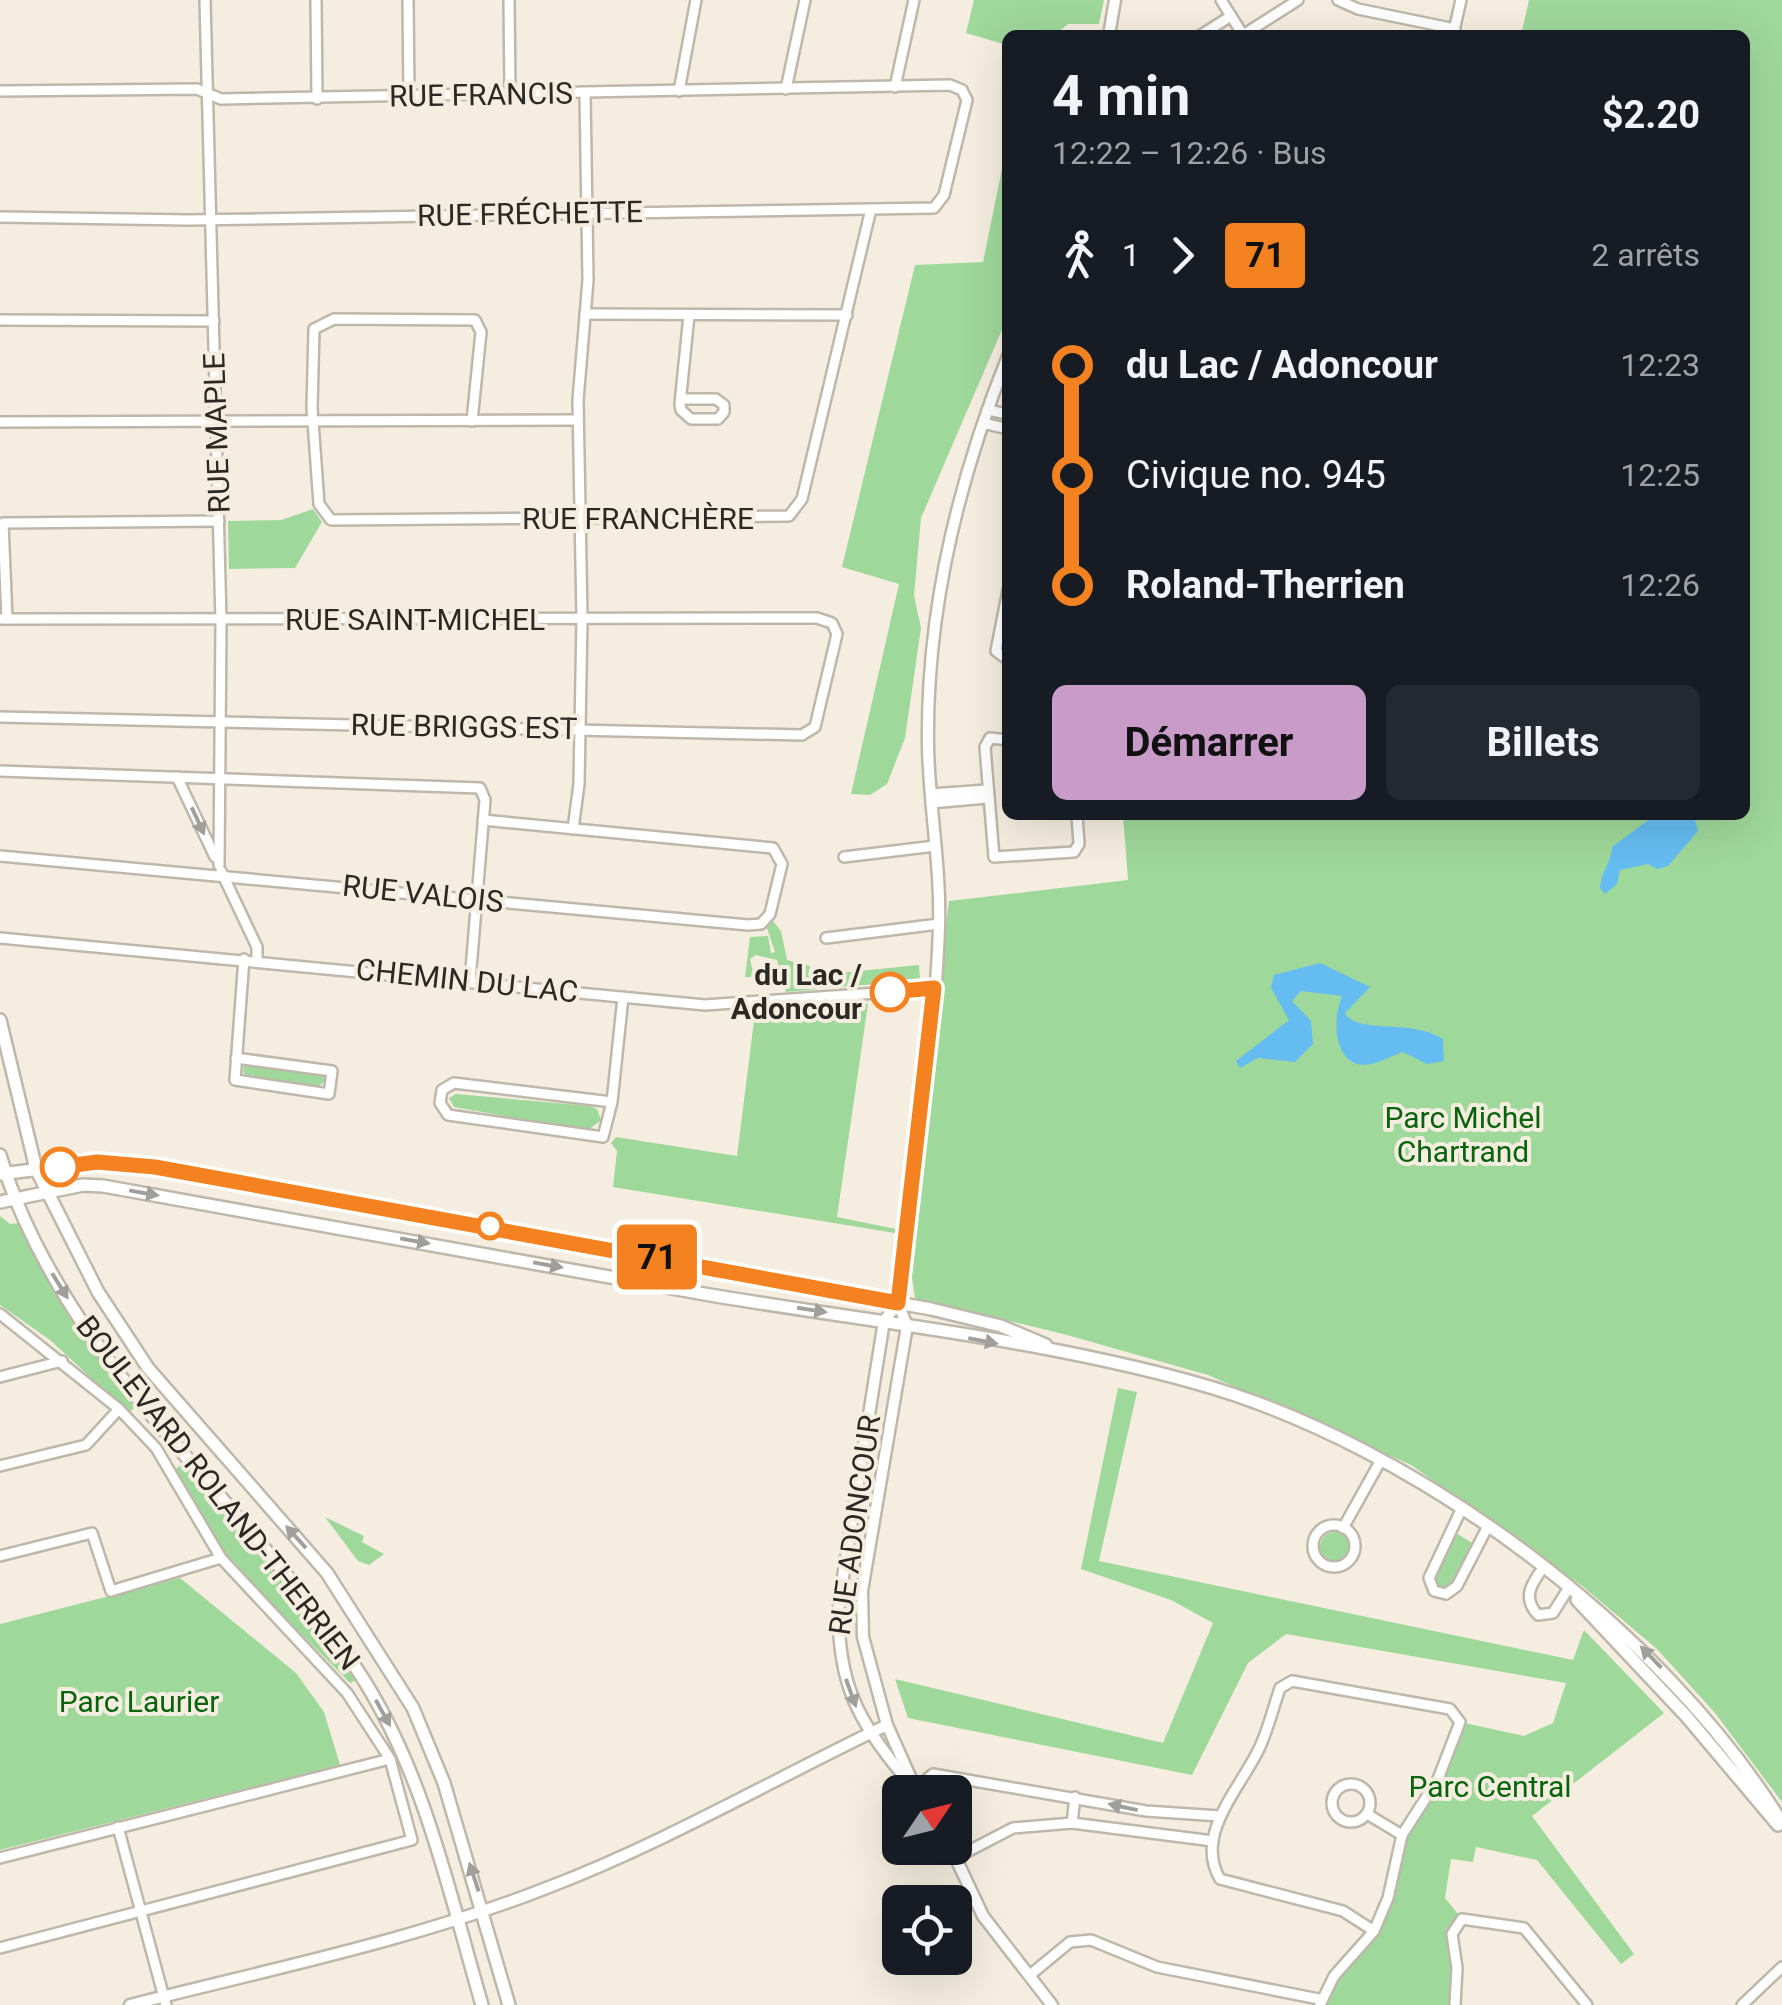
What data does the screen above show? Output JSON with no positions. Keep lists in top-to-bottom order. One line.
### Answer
{"streets":{"main road":["BOULEVARD ROLAND-THERRIEN"],"street":["RUE FRANCIS","RUE FRÉCHETTE","RUE MAPLE","RUE FRANCHÈRE","RUE SAINT-MICHEL","RUE BRIGGS EST","RUE VALOIS","CHEMIN DU LAC","RUE ADONCOUR"]},"crossings":[["RUE FRANCIS","RUE FRÉCHETTE"],["RUE FRANCIS","RUE MAPLE"],["RUE FRÉCHETTE","RUE MAPLE"],["RUE FRÉCHETTE","RUE FRANCHÈRE"],["RUE MAPLE","RUE SAINT-MICHEL"],["RUE MAPLE","RUE BRIGGS EST"],["RUE MAPLE","RUE VALOIS"],["RUE MAPLE","CHEMIN DU LAC"],["RUE SAINT-MICHEL","RUE BRIGGS EST"],["CHEMIN DU LAC","RUE ADONCOUR"]],"parks":["Parc Michel Chartrand","Parc Laurier","Parc Central"],"places":["du Lac / Adoncour"],"lines":["bus line 71"],"north":"top right","page":{"on_map":"71","heading":["4 min","12:22 – 12:26 · Bus","$2.20"],"legs":["1","71","2 arrêts"],"list":[{"name":"du Lac / Adoncour","value":"12:23"},{"name":"Civique no. 945","value":"12:25"},{"name":"Roland-Therrien","value":"12:26"}],"buttons":["Démarrer","Billets"]}}
